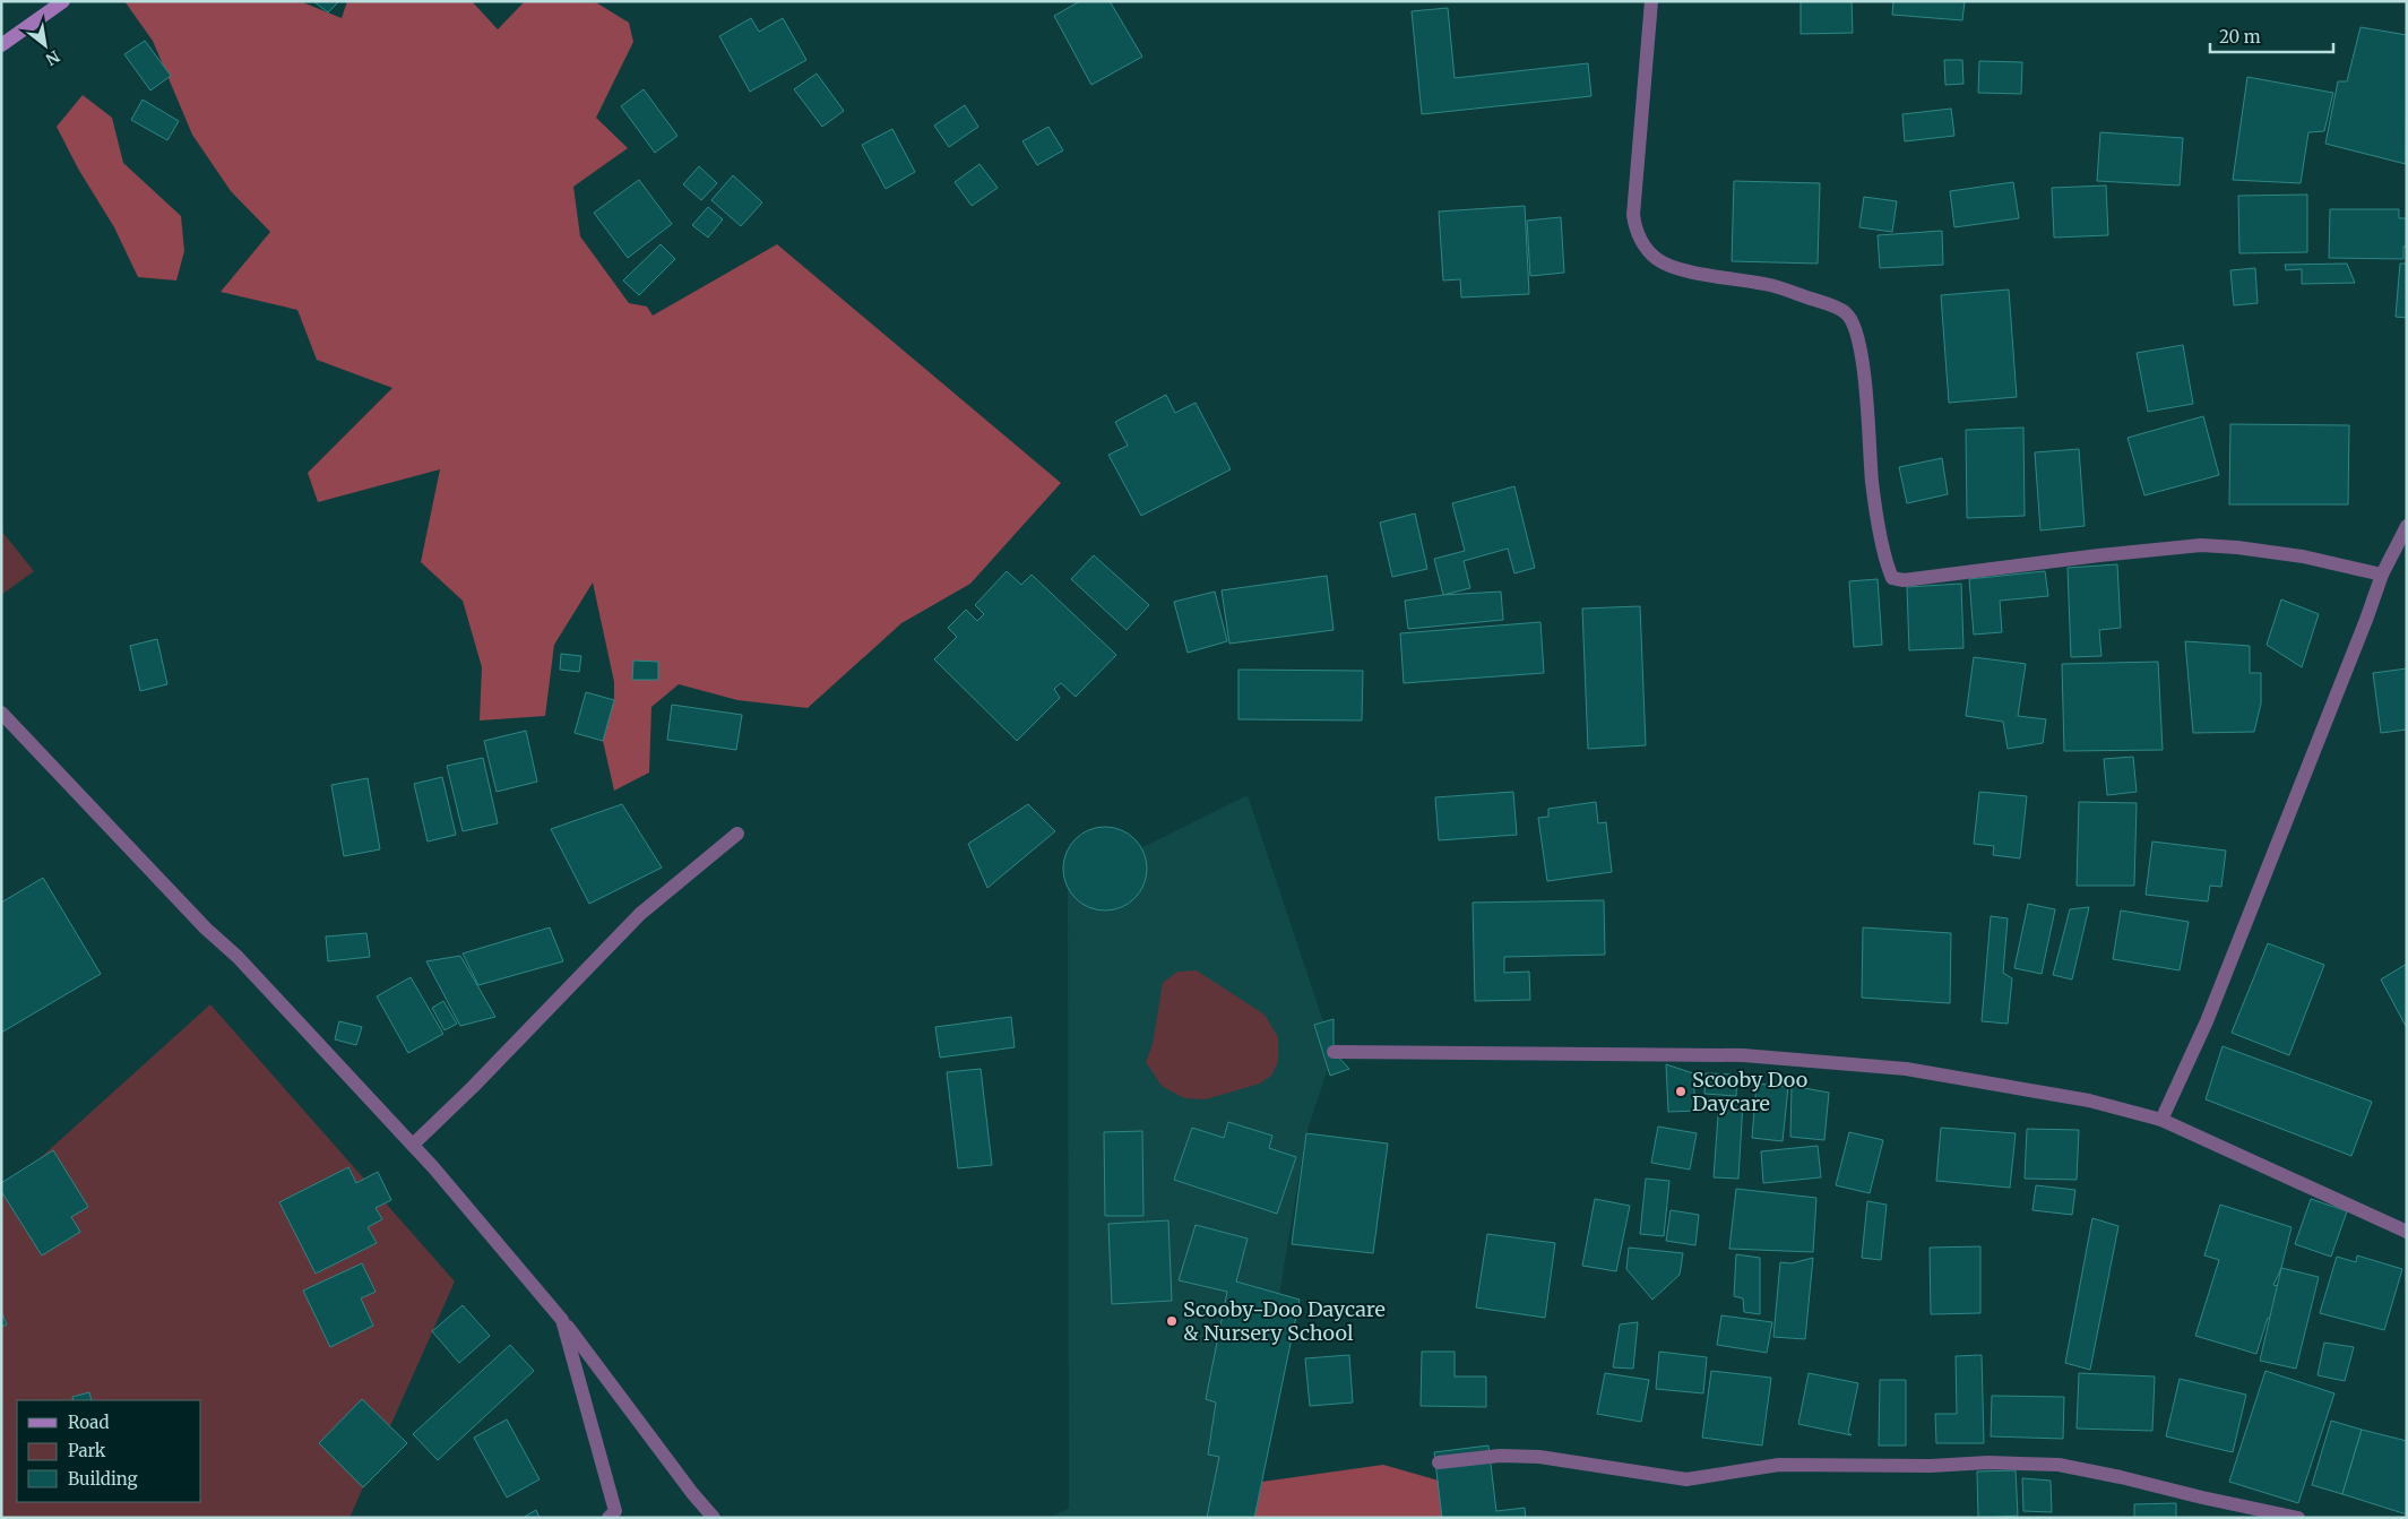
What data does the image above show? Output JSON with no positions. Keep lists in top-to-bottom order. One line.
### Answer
{"places":["Scooby Doo Daycare","Scooby-Doo Daycare & Nursery School"],"legend":["Road","Park","Building"],"scale_bar":"20 m","north":"bottom right"}
